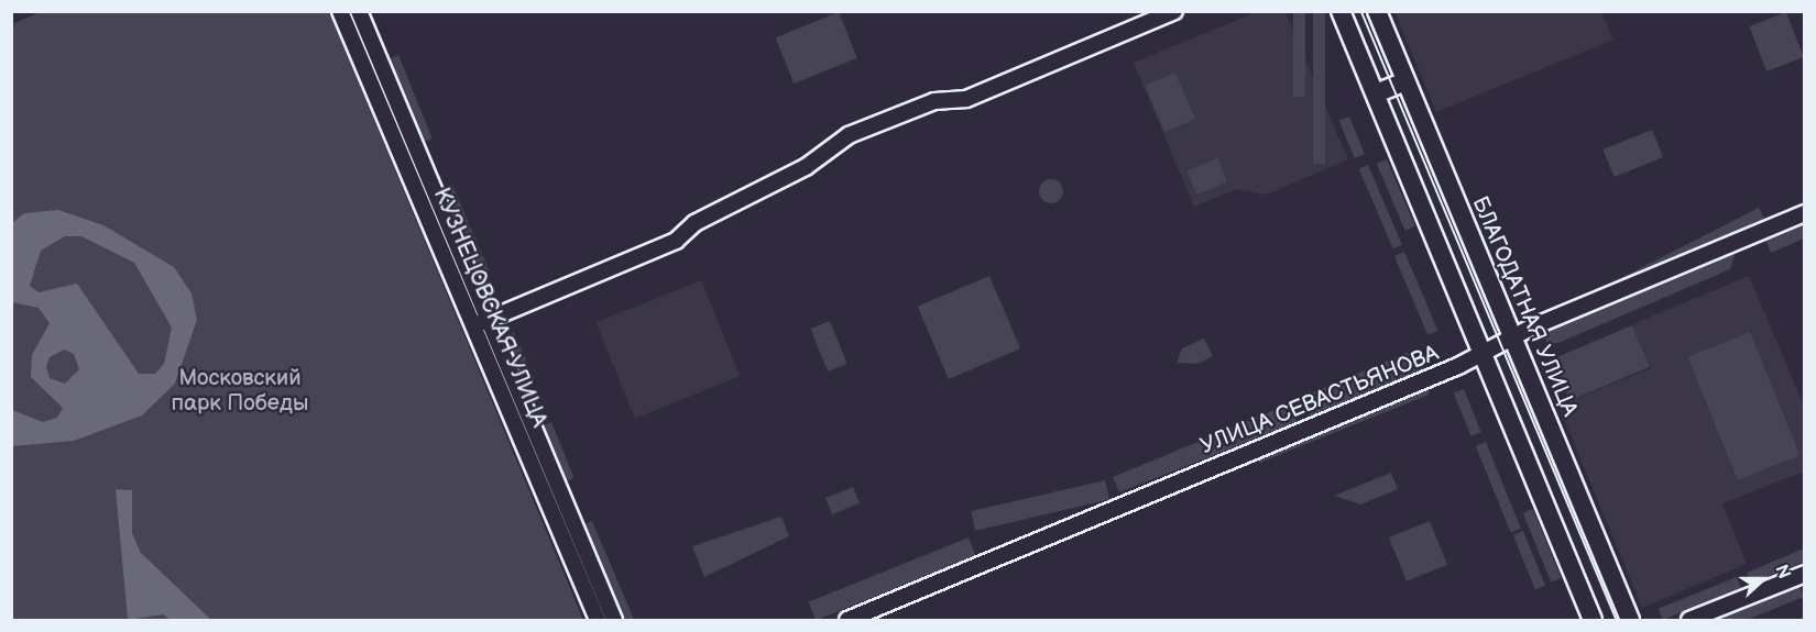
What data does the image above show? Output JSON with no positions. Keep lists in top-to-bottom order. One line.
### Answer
{"streets":{"main road":["БЛАГОДАТНАЯ УЛИЦА"],"street":["КУЗНЕЦОВСКАЯ УЛИЦА","УЛИЦА СЕВАСТЬЯНОВА"]},"crossings":[["БЛАГОДАТНАЯ УЛИЦА","УЛИЦА СЕВАСТЬЯНОВА"]],"parks":["Московский парк Победы"],"north":"right"}
